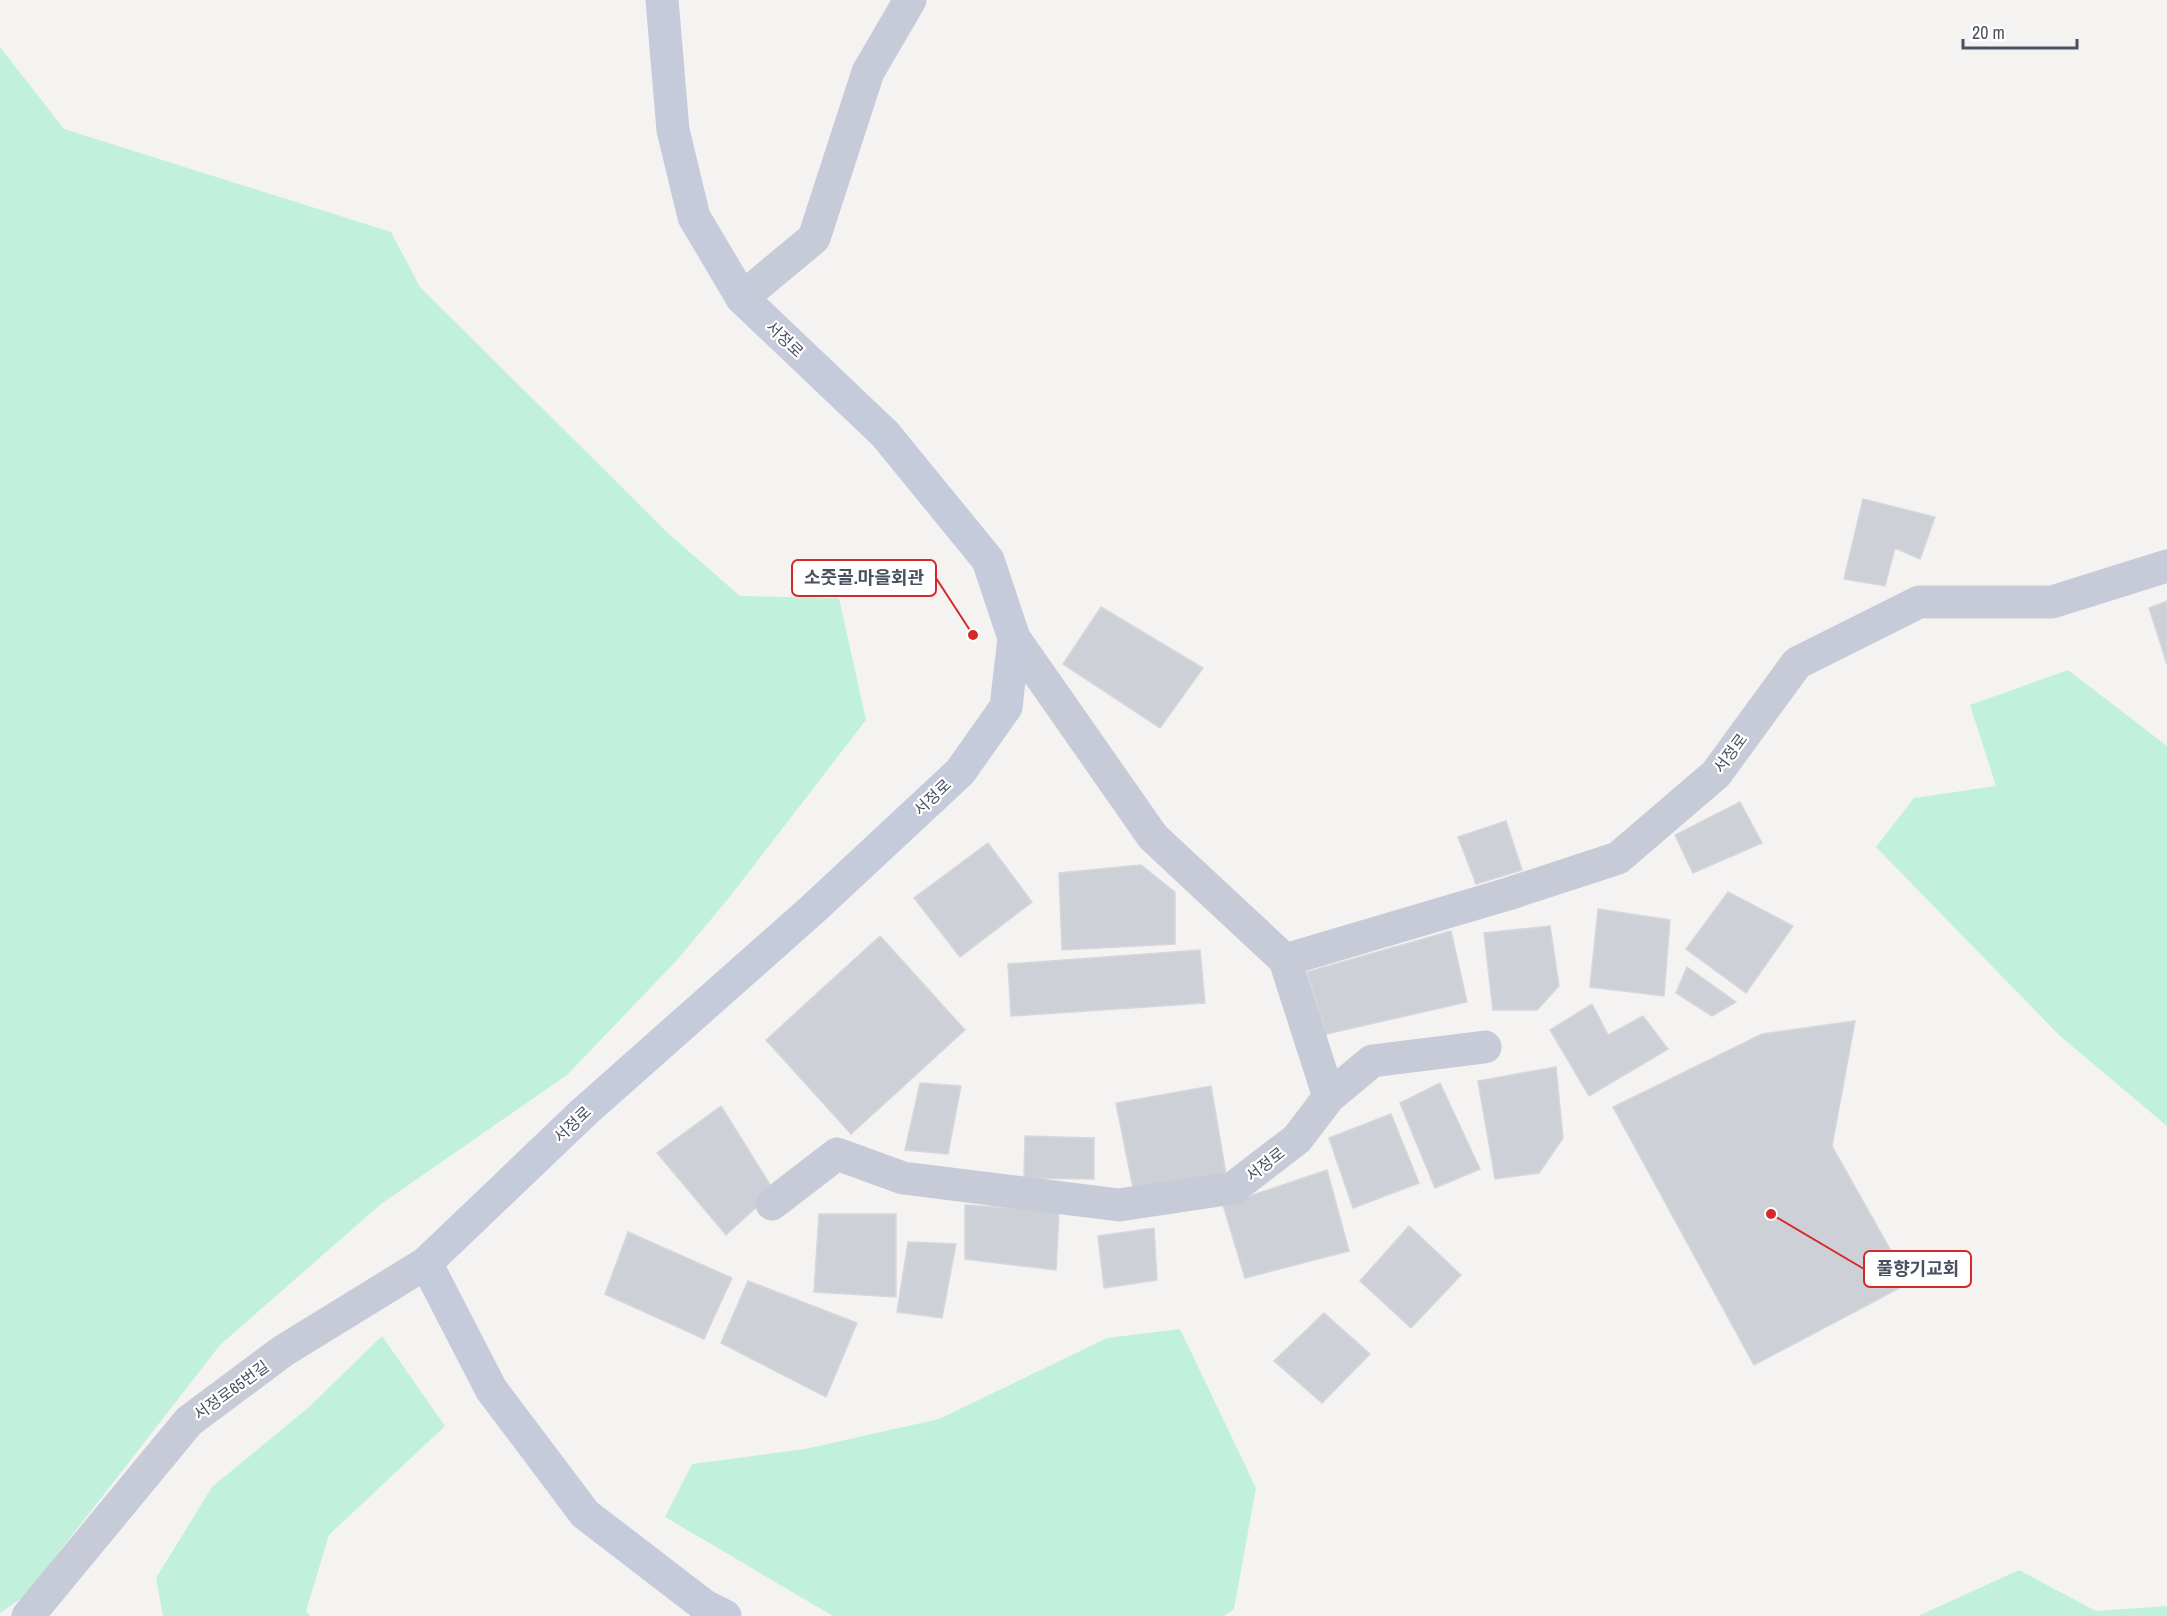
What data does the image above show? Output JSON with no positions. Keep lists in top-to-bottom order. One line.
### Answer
{"streets":{"street":["서정로","서정로65번길"]},"crossings":[["서정로","서정로65번길"]],"places":["소줏골.마을회관","풀향기교회"],"scale_bar":"20 m"}
